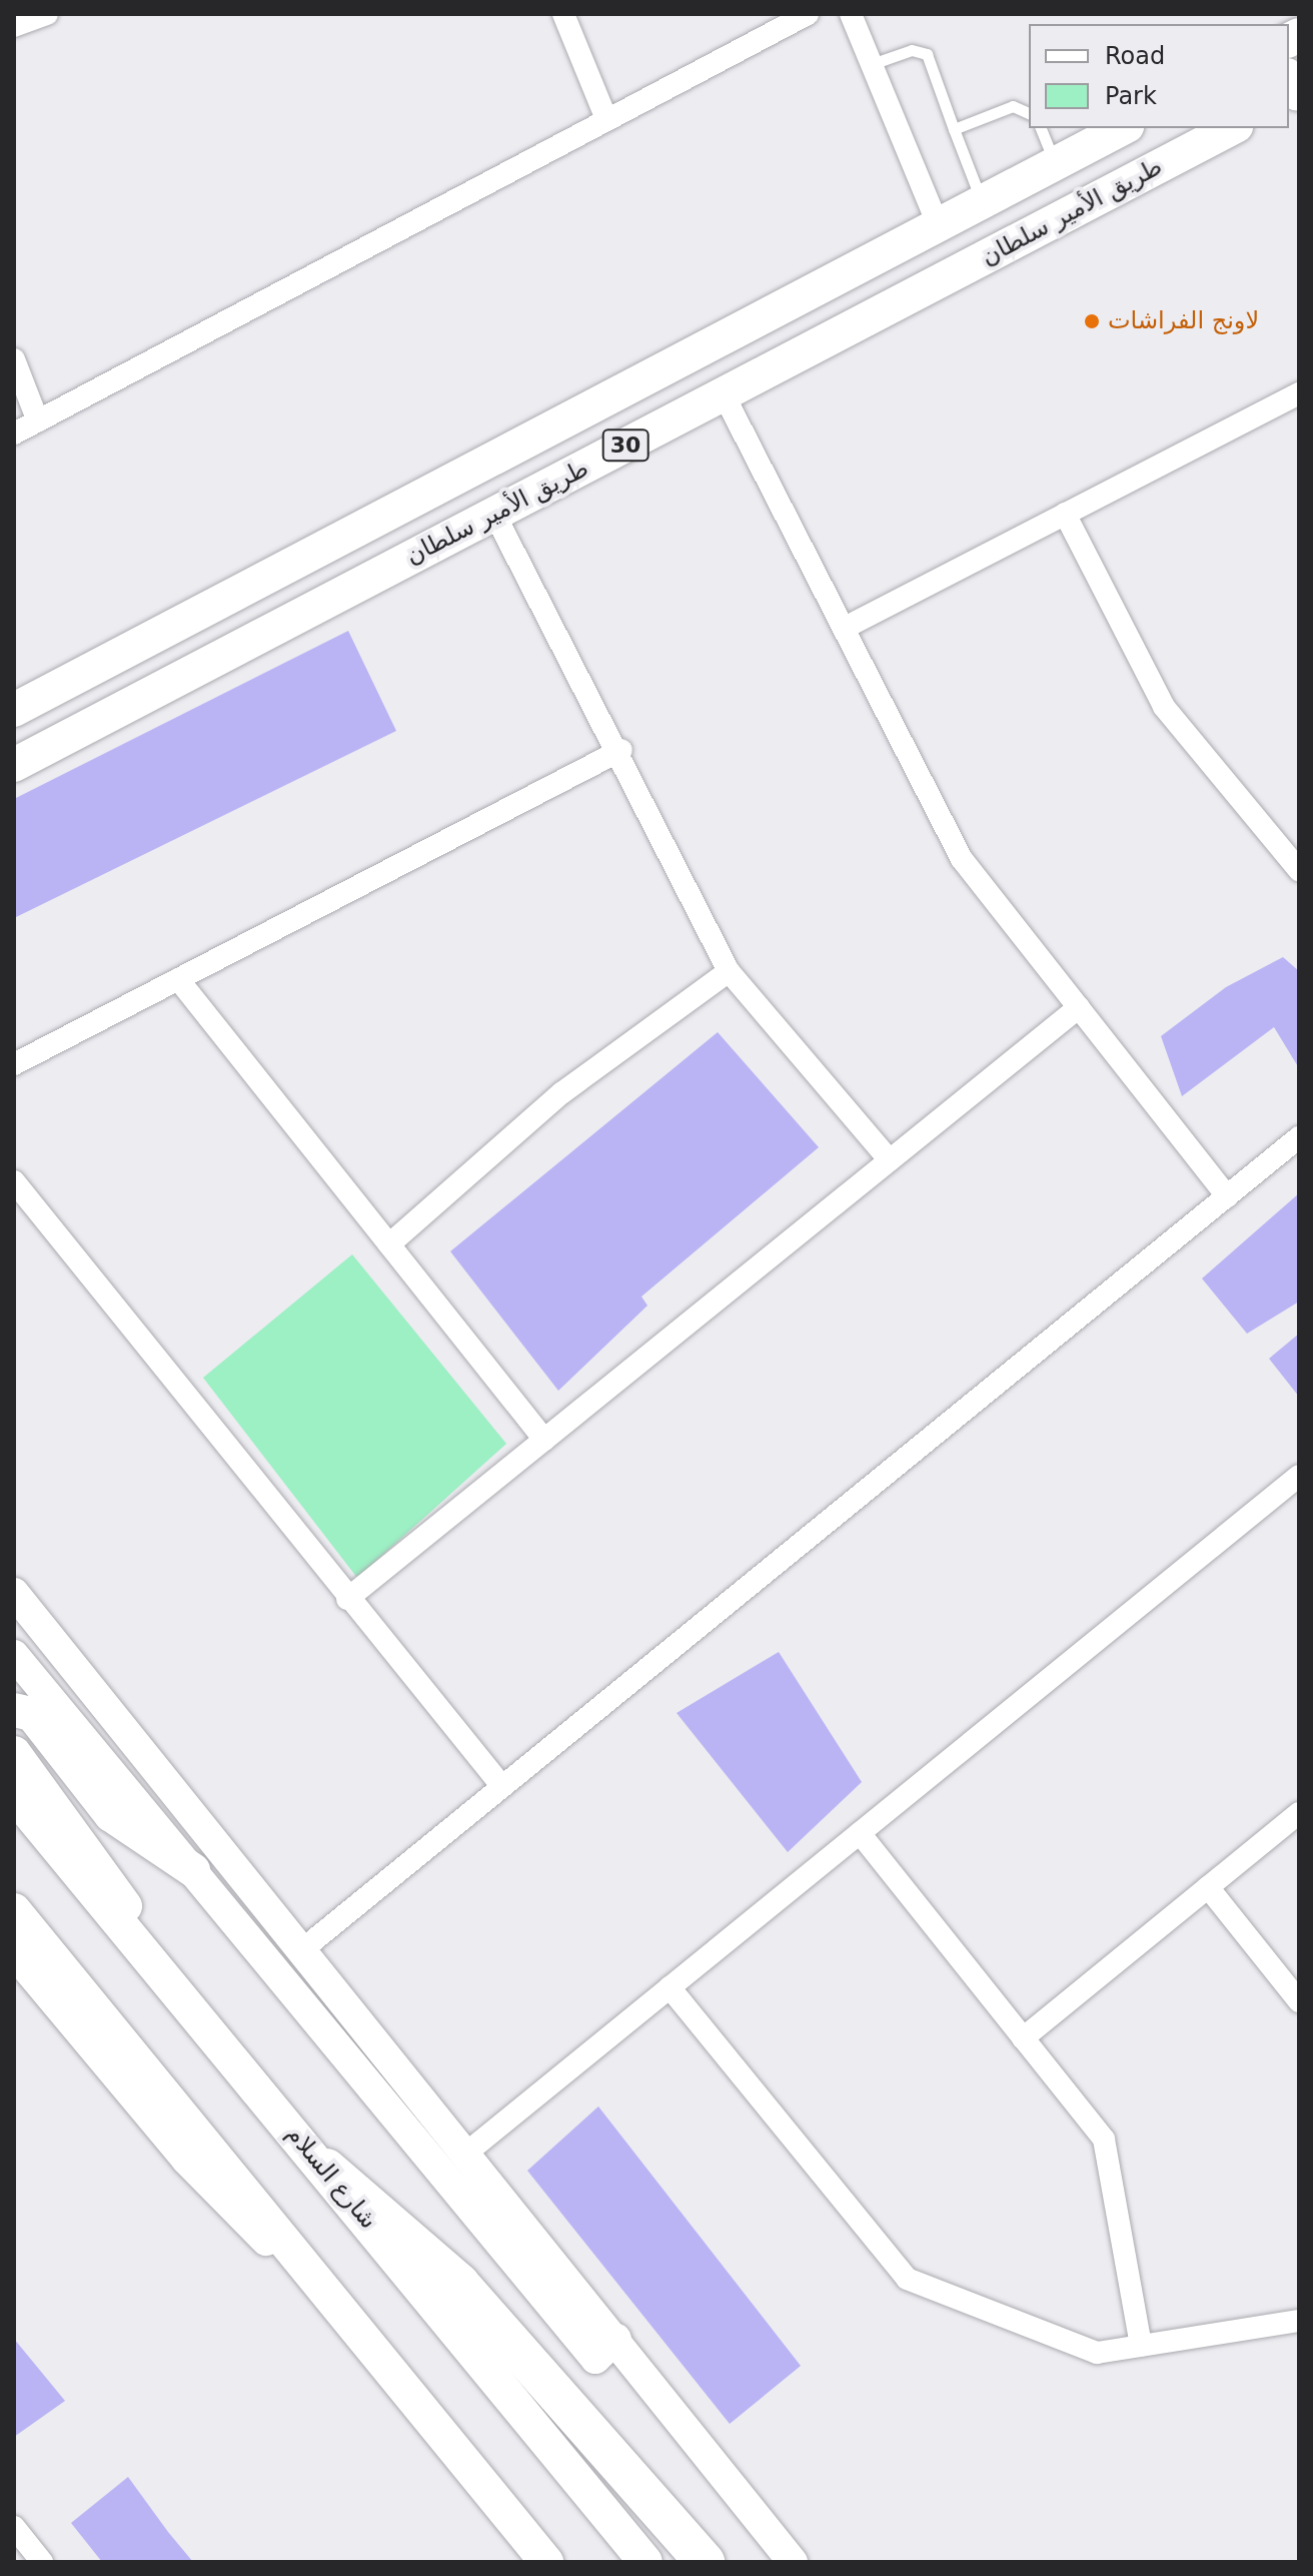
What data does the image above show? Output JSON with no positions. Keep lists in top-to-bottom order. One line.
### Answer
{"streets":{"main road":["طريق الأمير سلطان","30","شارع السلام"]},"places":["لاونج الفراشات"],"legend":["Road","Park"]}
